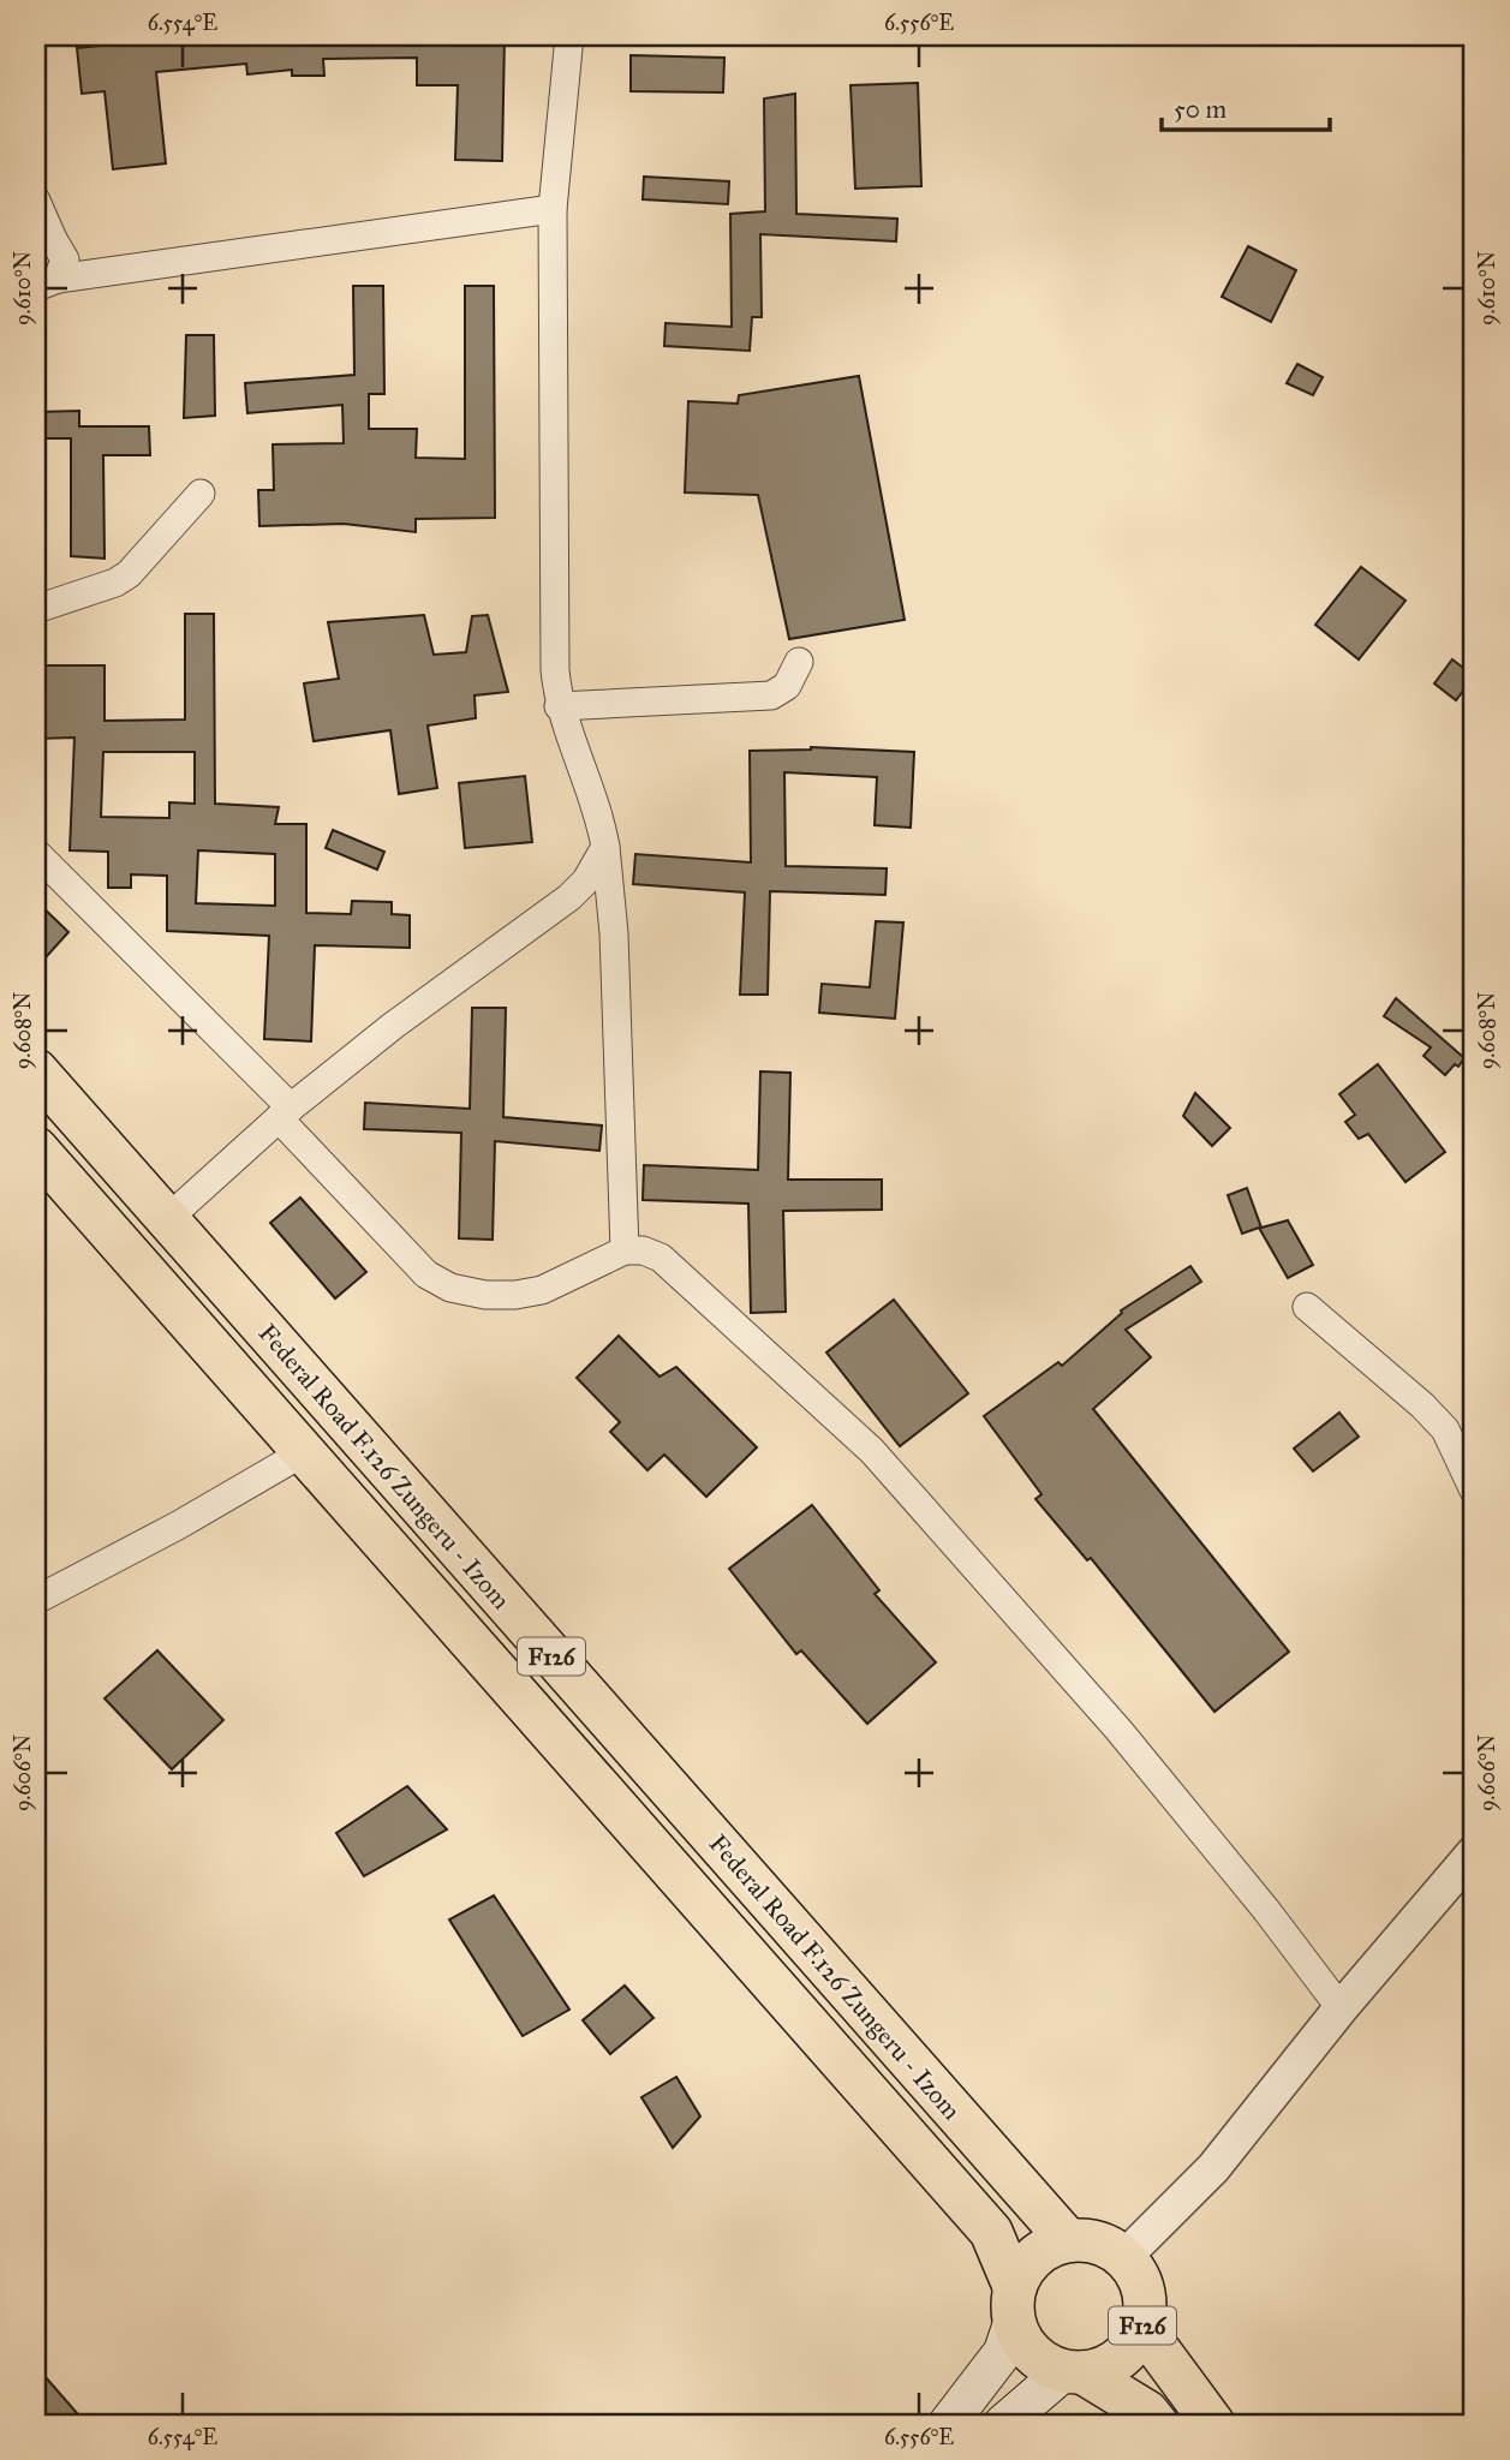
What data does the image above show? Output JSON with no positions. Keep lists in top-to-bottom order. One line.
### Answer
{"streets":{"main road":["Federal Road F.126 Zungeru - Izom","F126"]},"crossings":[["Federal Road F.126 Zungeru - Izom","F126"]],"scale_bar":"50 m","coordinates":["6.554°E","6.556°E","9.610°N","9.608°N","9.606°N"]}
